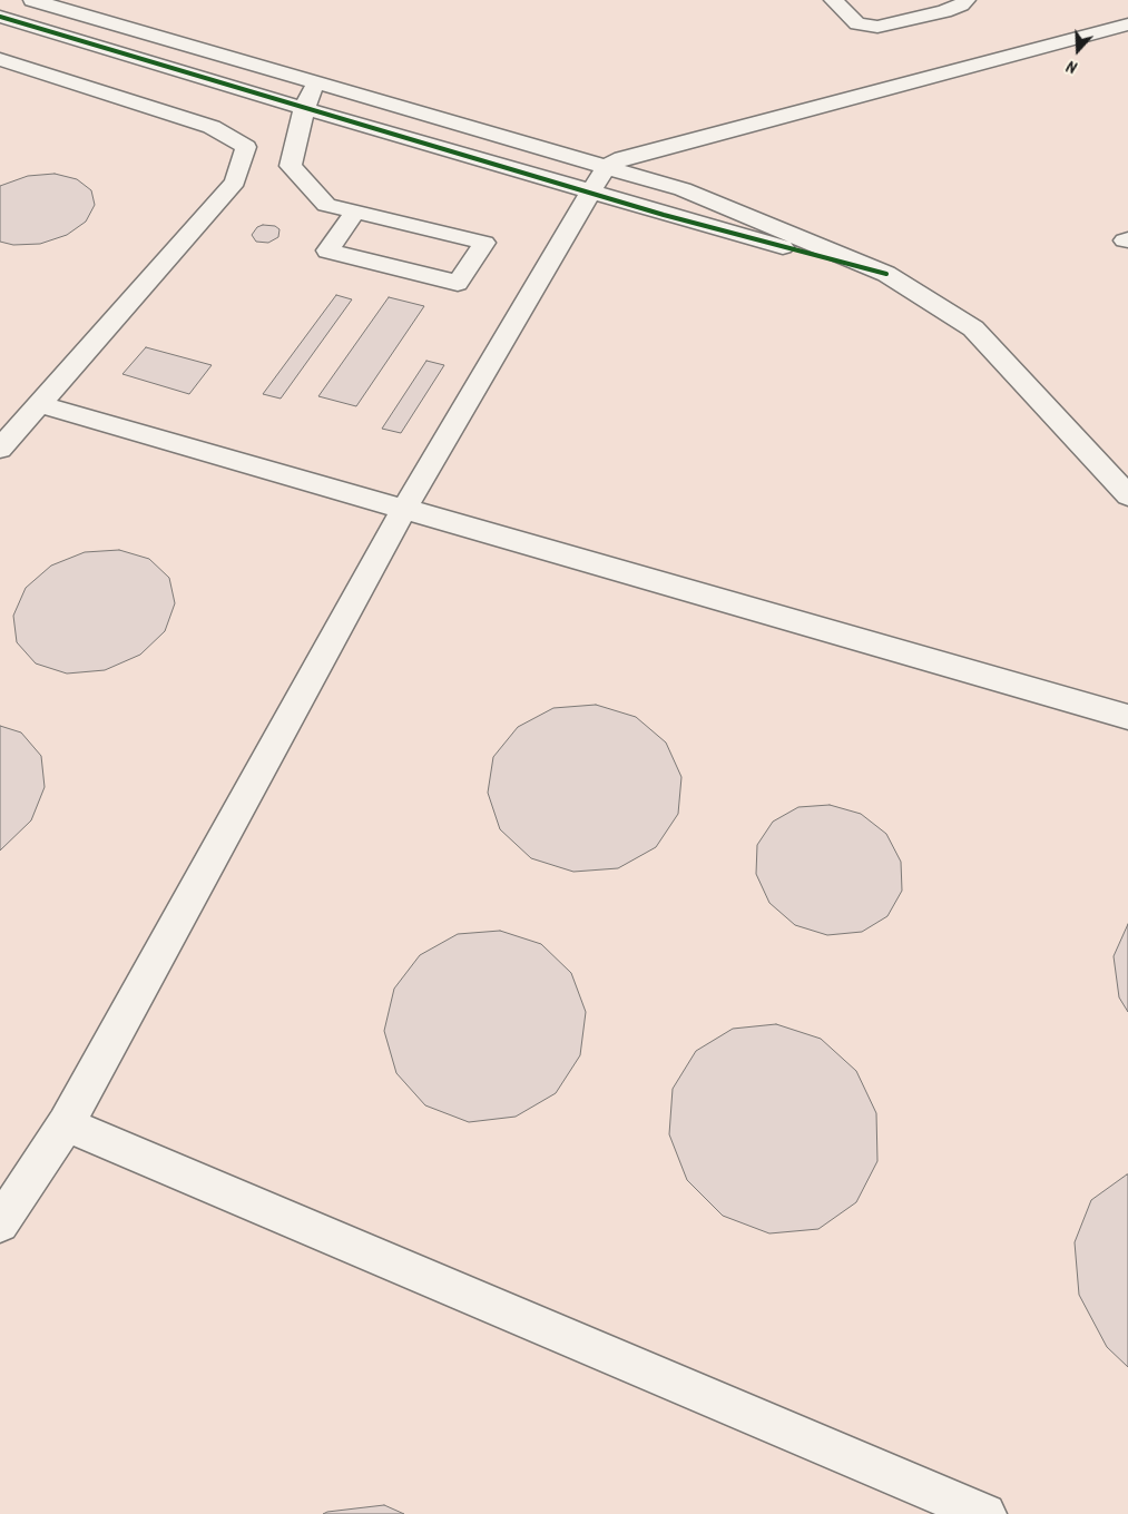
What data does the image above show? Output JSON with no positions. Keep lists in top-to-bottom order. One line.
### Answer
{"north":"bottom"}
